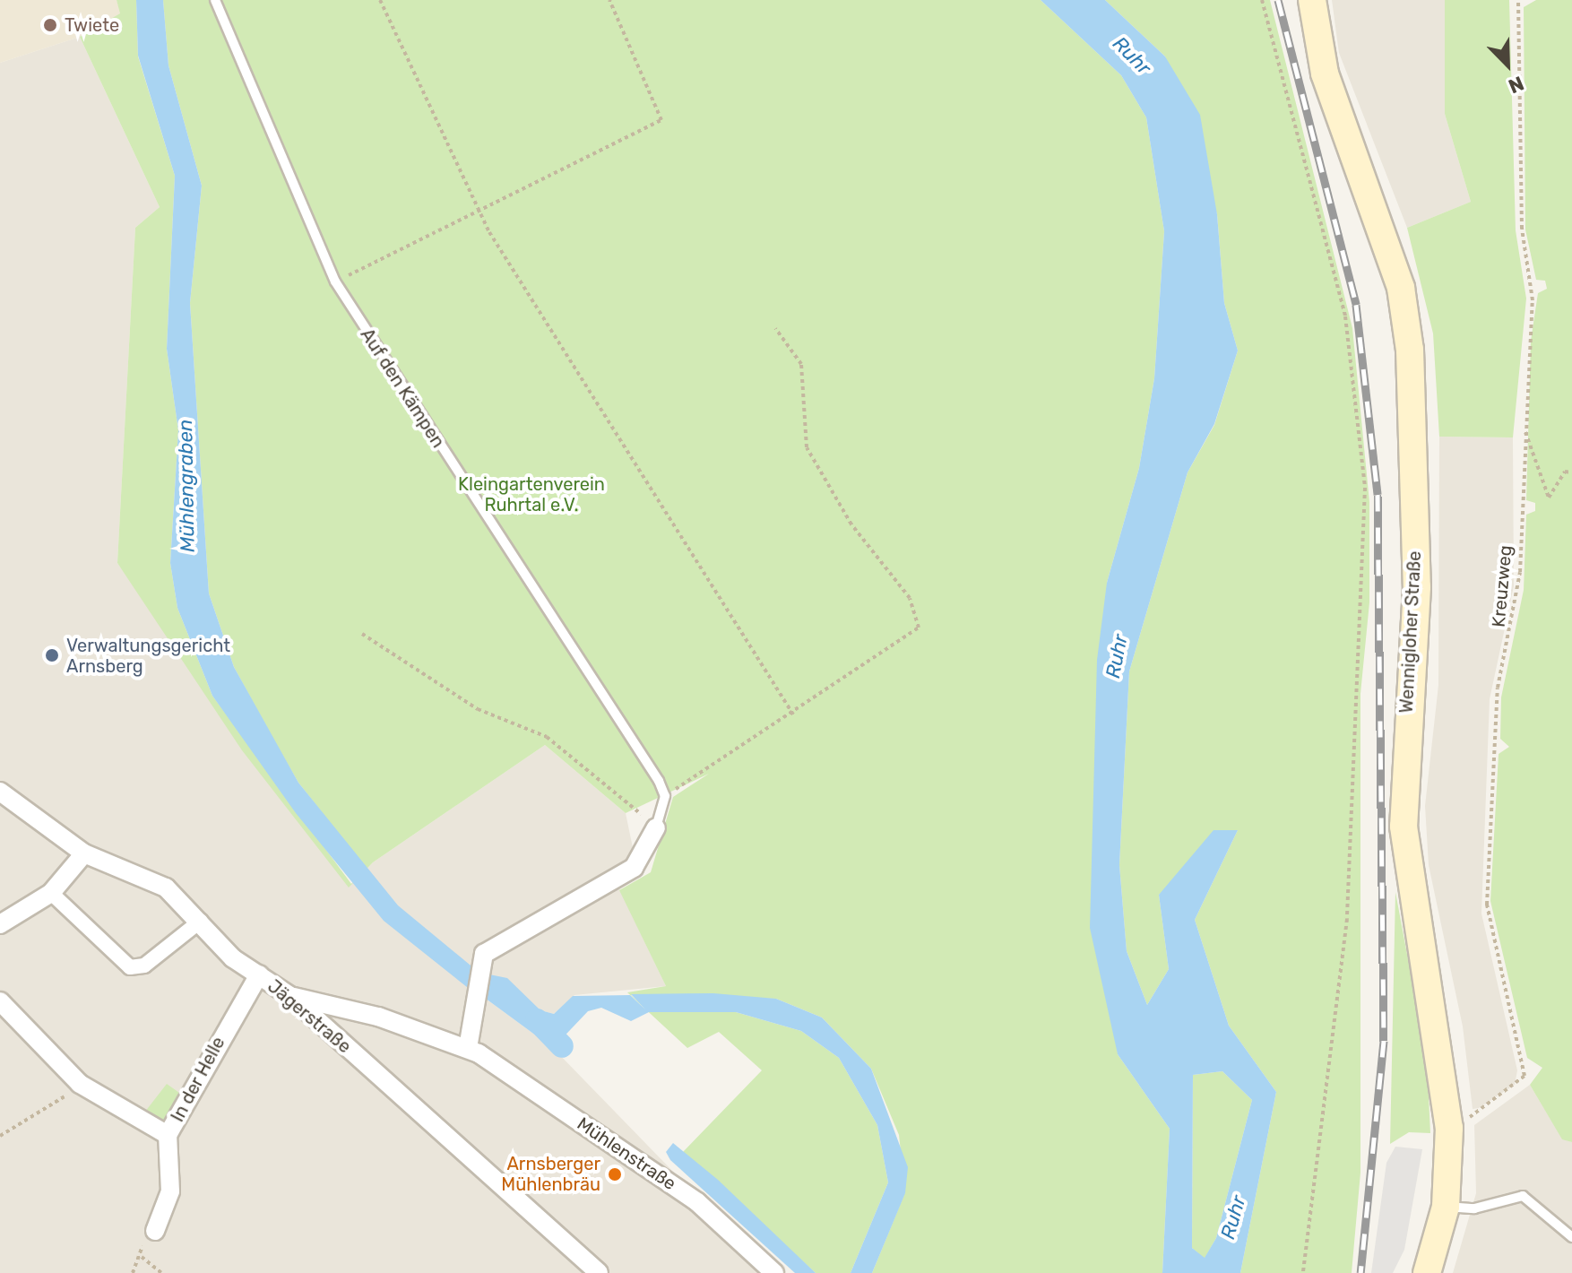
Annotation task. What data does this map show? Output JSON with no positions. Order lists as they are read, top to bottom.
{
  "streets": {
    "main road": ["Wennigloher Straße"],
    "street": ["Jägerstraße", "In der Helle", "Mühlenstraße"],
    "lane": ["Auf den Kämpen"],
    "path": ["Kreuzweg"]
  },
  "crossings": [
    ["Kreuzweg", "Wennigloher Straße"],
    ["Jägerstraße", "In der Helle"],
    ["Jägerstraße", "Mühlenstraße"]
  ],
  "water": ["Ruhr", "Mühlengraben"],
  "parks": ["Kleingartenverein Ruhrtal e.V."],
  "places": ["Twiete", "Verwaltungsgericht Arnsberg", "Arnsberger Mühlenbräu"],
  "north": "bottom right"
}
